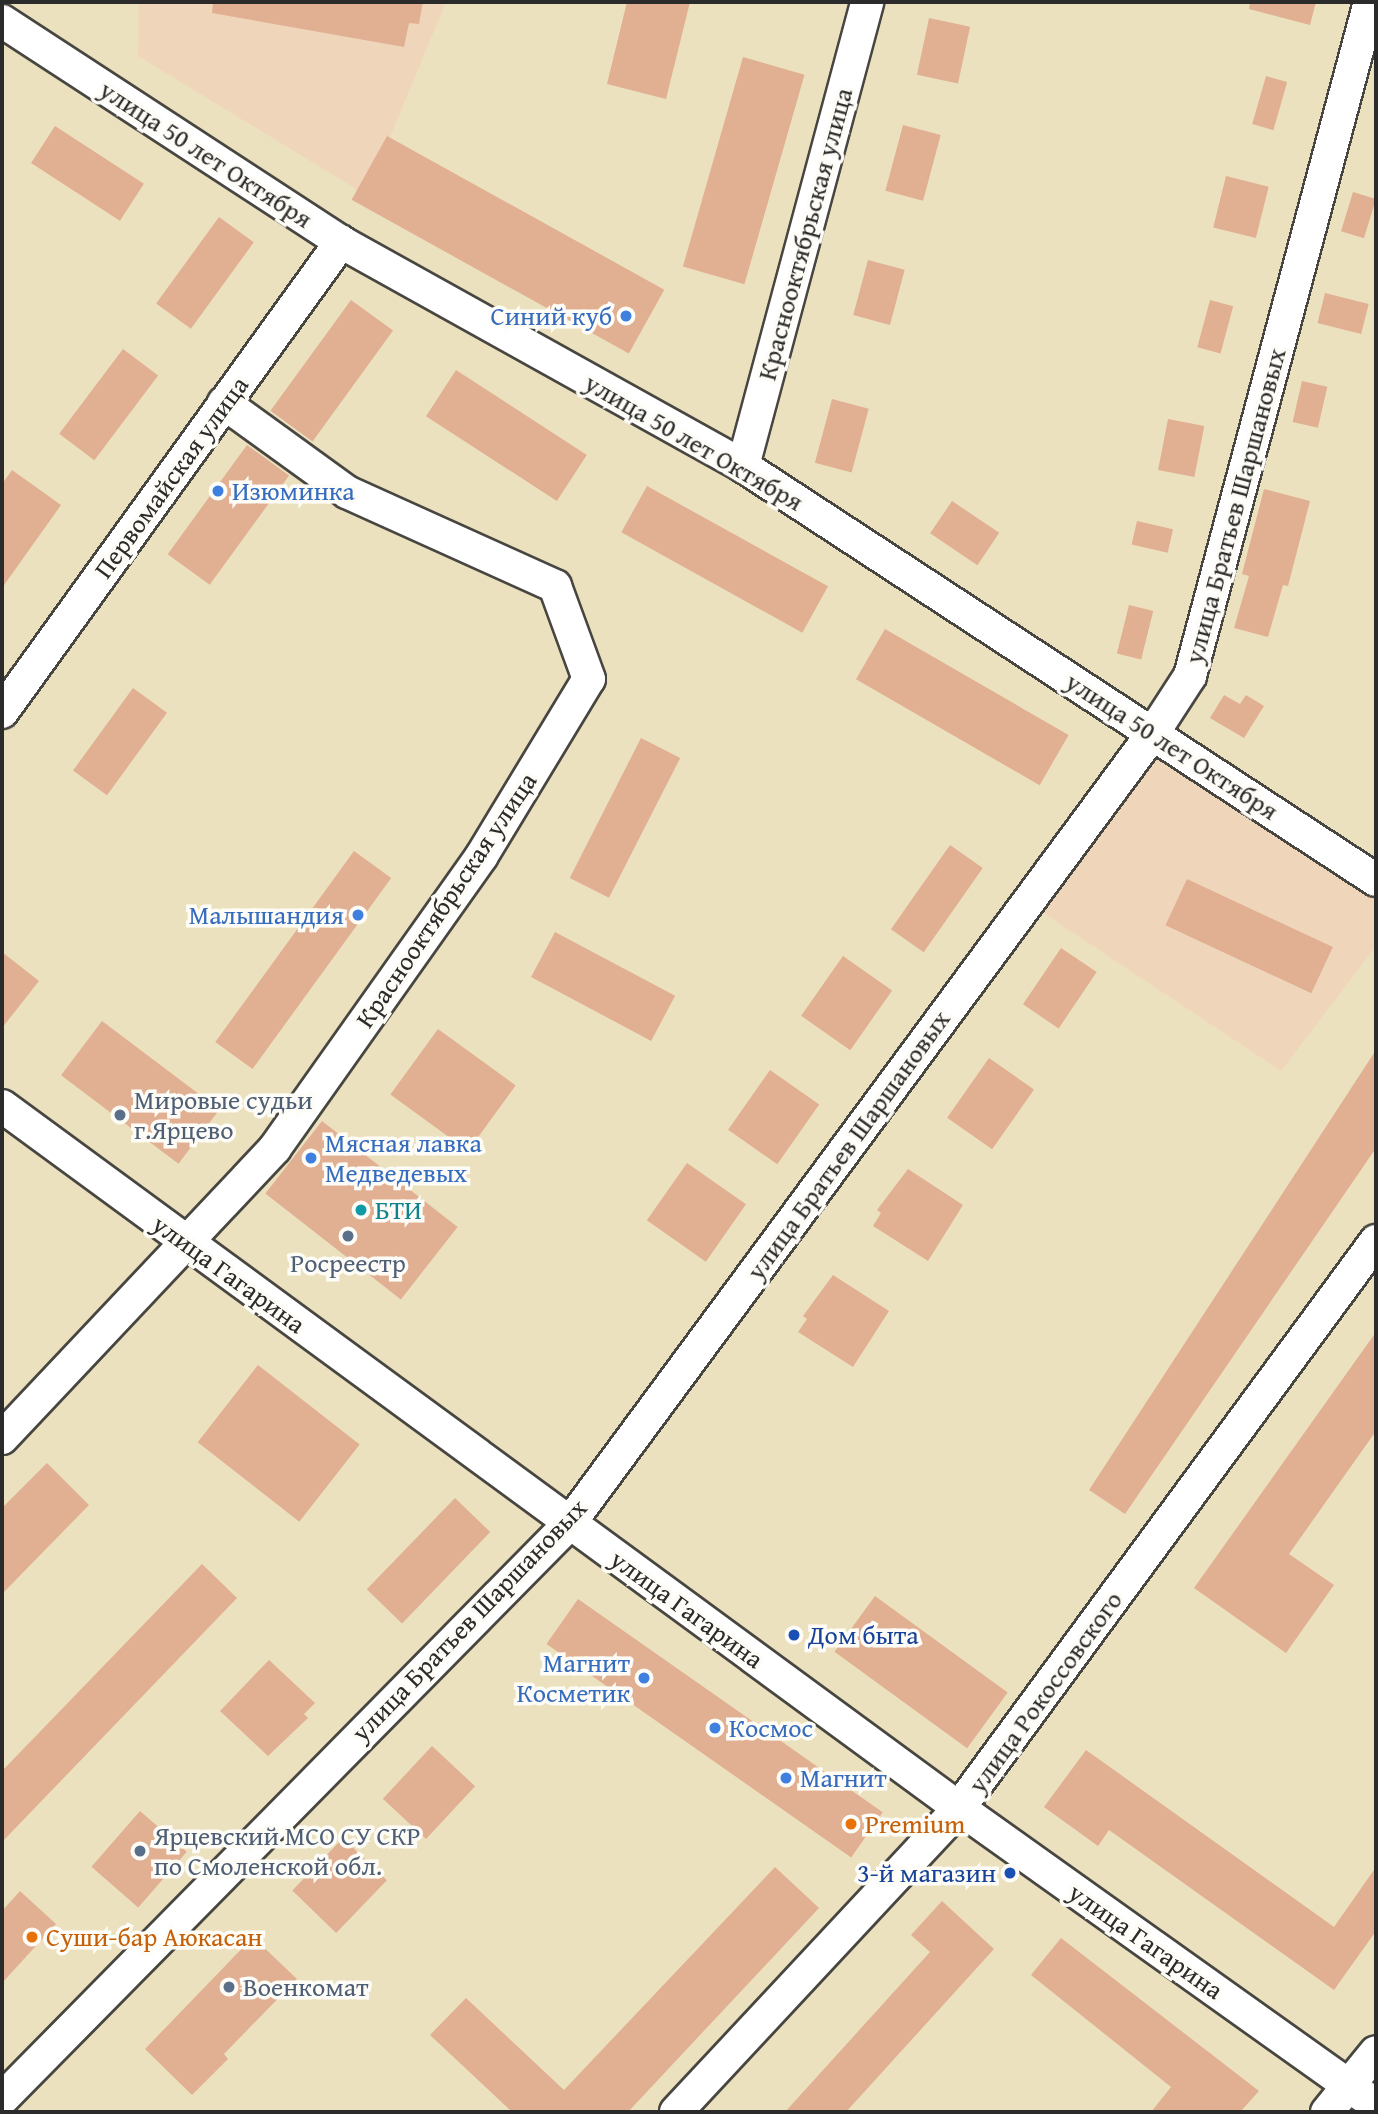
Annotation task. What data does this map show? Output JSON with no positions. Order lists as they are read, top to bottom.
{
  "streets": {
    "street": [
      "улица 50 лет Октября",
      "Краснооктябрьская улица",
      "Первомайская улица",
      "улица Братьев Шаршановых",
      "улица Гагарина",
      "улица Рокоссовского"
    ]
  },
  "crossings": [
    ["улица 50 лет Октября", "Краснооктябрьская улица"],
    ["улица 50 лет Октября", "Первомайская улица"],
    ["улица 50 лет Октября", "улица Братьев Шаршановых"],
    ["Краснооктябрьская улица", "Первомайская улица"],
    ["Краснооктябрьская улица", "улица Гагарина"],
    ["улица Братьев Шаршановых", "улица Гагарина"],
    ["улица Гагарина", "улица Рокоссовского"]
  ],
  "places": [
    "Синий куб",
    "Изюминка",
    "Малышандия",
    "Мировые судьи г.Ярцево",
    "Мясная лавка Медведевых",
    "БТИ",
    "Росреестр",
    "Дом быта",
    "Магнит Косметик",
    "Космос",
    "Магнит",
    "Premium",
    "Ярцевский МСО СУ СКР по Смоленской обл.",
    "3-й магазин",
    "Суши-бар Аюкасан",
    "Военкомат"
  ]
}
